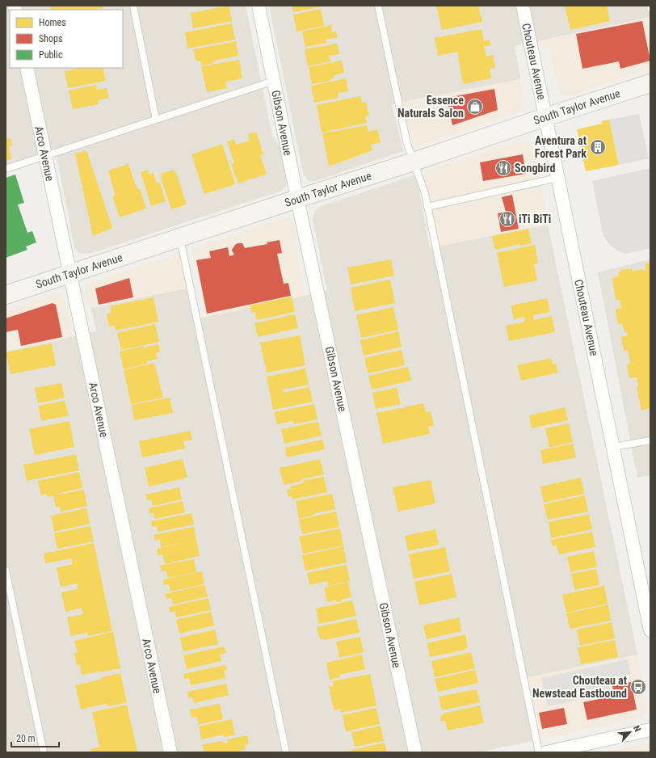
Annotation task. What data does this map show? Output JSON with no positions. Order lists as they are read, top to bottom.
{
  "streets": {
    "street": [
      "Chouteau Avenue",
      "South Taylor Avenue",
      "Gibson Avenue",
      "Arco Avenue"
    ]
  },
  "crossings": [
    ["Chouteau Avenue", "South Taylor Avenue"],
    ["South Taylor Avenue", "Gibson Avenue"],
    ["South Taylor Avenue", "Arco Avenue"]
  ],
  "places": {
    "shop": ["Essence Naturals Salon"],
    "building": ["Aventura at Forest Park"],
    "restaurant": ["Songbird", "iTi BiTi"],
    "bus stop": ["Chouteau at Newstead Eastbound"]
  },
  "legend": ["Homes", "Shops", "Public"],
  "scale_bar": "20 m",
  "north": "top right"
}
